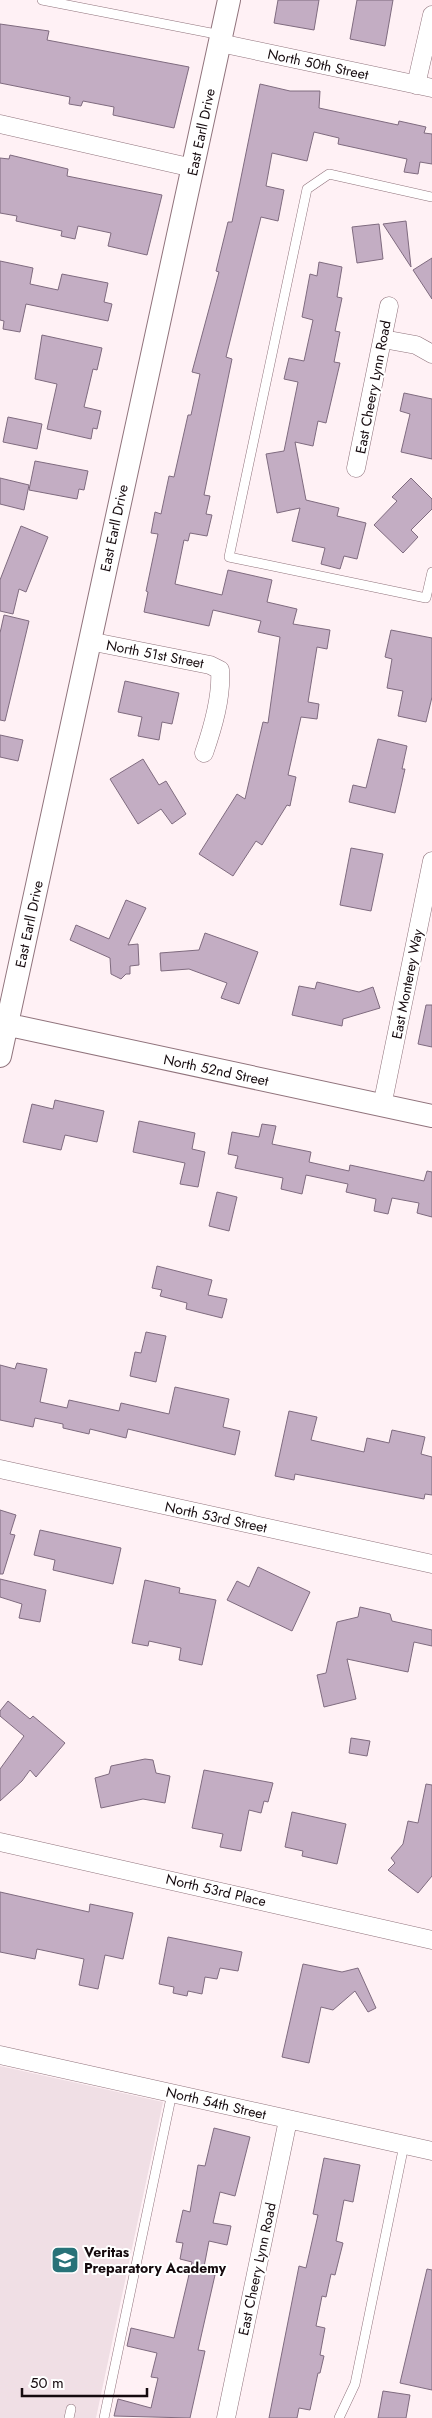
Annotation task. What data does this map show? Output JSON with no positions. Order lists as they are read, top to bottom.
{
  "streets": {
    "street": [
      "North 50th Street",
      "East Earll Drive",
      "East Cheery Lynn Road",
      "North 51st Street",
      "East Monterey Way",
      "North 52nd Street",
      "North 53rd Street",
      "North 53rd Place",
      "North 54th Street"
    ]
  },
  "crossings": [
    ["North 50th Street", "East Earll Drive"],
    ["East Earll Drive", "North 51st Street"],
    ["East Earll Drive", "North 52nd Street"],
    ["East Cheery Lynn Road", "North 54th Street"],
    ["East Monterey Way", "North 52nd Street"]
  ],
  "places": {
    "school or university": ["Veritas Preparatory Academy"]
  },
  "scale_bar": "50 m"
}
